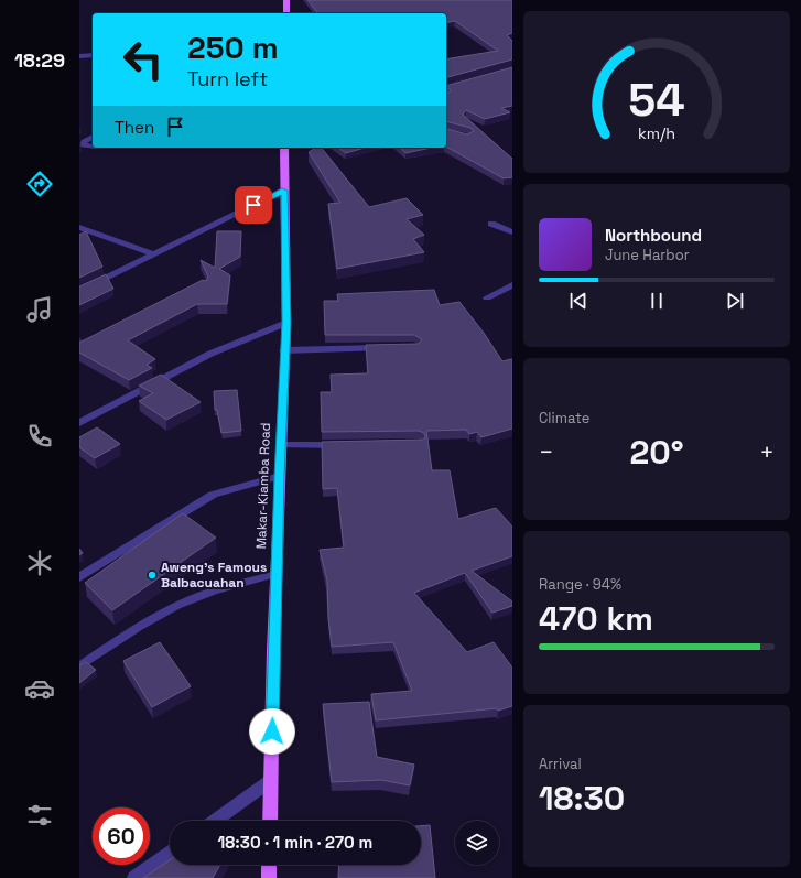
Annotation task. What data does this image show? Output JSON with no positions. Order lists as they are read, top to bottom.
{
  "streets": {
    "main road": ["Makar-Kiamba Road"]
  },
  "places": ["Aweng's Famous Balbacuahan"],
  "page": {
    "tabs": "18:29",
    "turn": ["250 m", "Turn left"],
    "then": "Then",
    "song": ["Northbound", "June Harbor"],
    "tile": [
      "Climate",
      ["Range · 94%", "470 km"],
      ["Arrival", "18:30"]
    ],
    "heat": ["−", "20°", "+"],
    "limit": "60",
    "trip": "18:30 · 1 min · 270 m",
    "gauge": ["54", "km/h"]
  }
}
